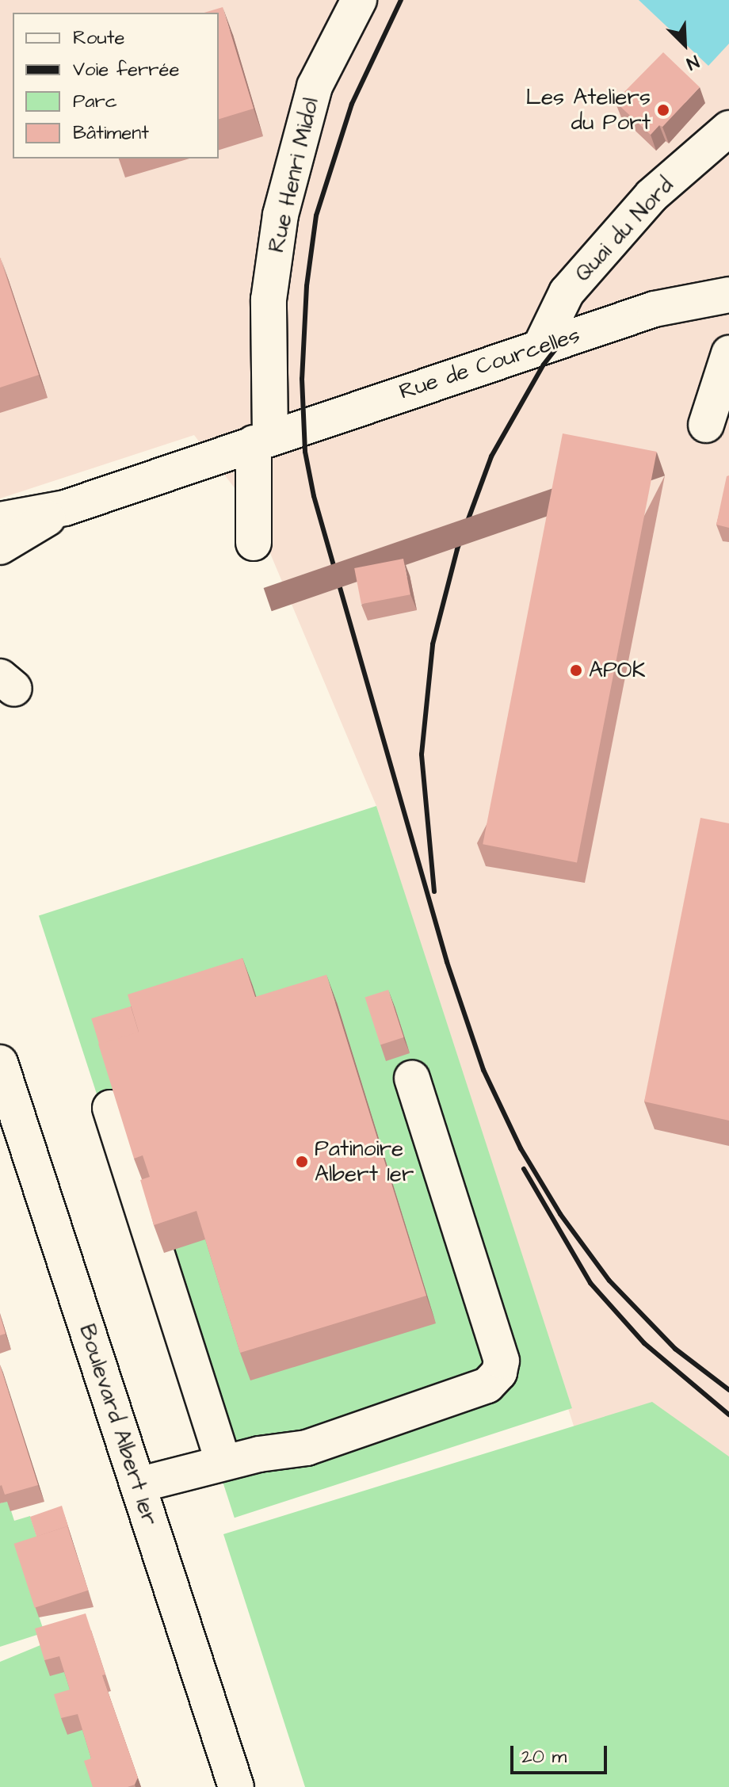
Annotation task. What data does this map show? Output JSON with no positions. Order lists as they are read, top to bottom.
{
  "streets": {
    "street": [
      "Rue Henri Midol",
      "Quai du Nord",
      "Rue de Courcelles",
      "Boulevard Albert 1er"
    ]
  },
  "crossings": [
    ["Rue Henri Midol", "Rue de Courcelles"],
    ["Quai du Nord", "Rue de Courcelles"]
  ],
  "places": ["Les Ateliers du Port", "APOK", "Patinoire Albert 1er"],
  "legend": [
    "Route",
    "Voie ferrée",
    "Parc",
    "Bâtiment"
  ],
  "scale_bar": "20 m",
  "north": "bottom right"
}
